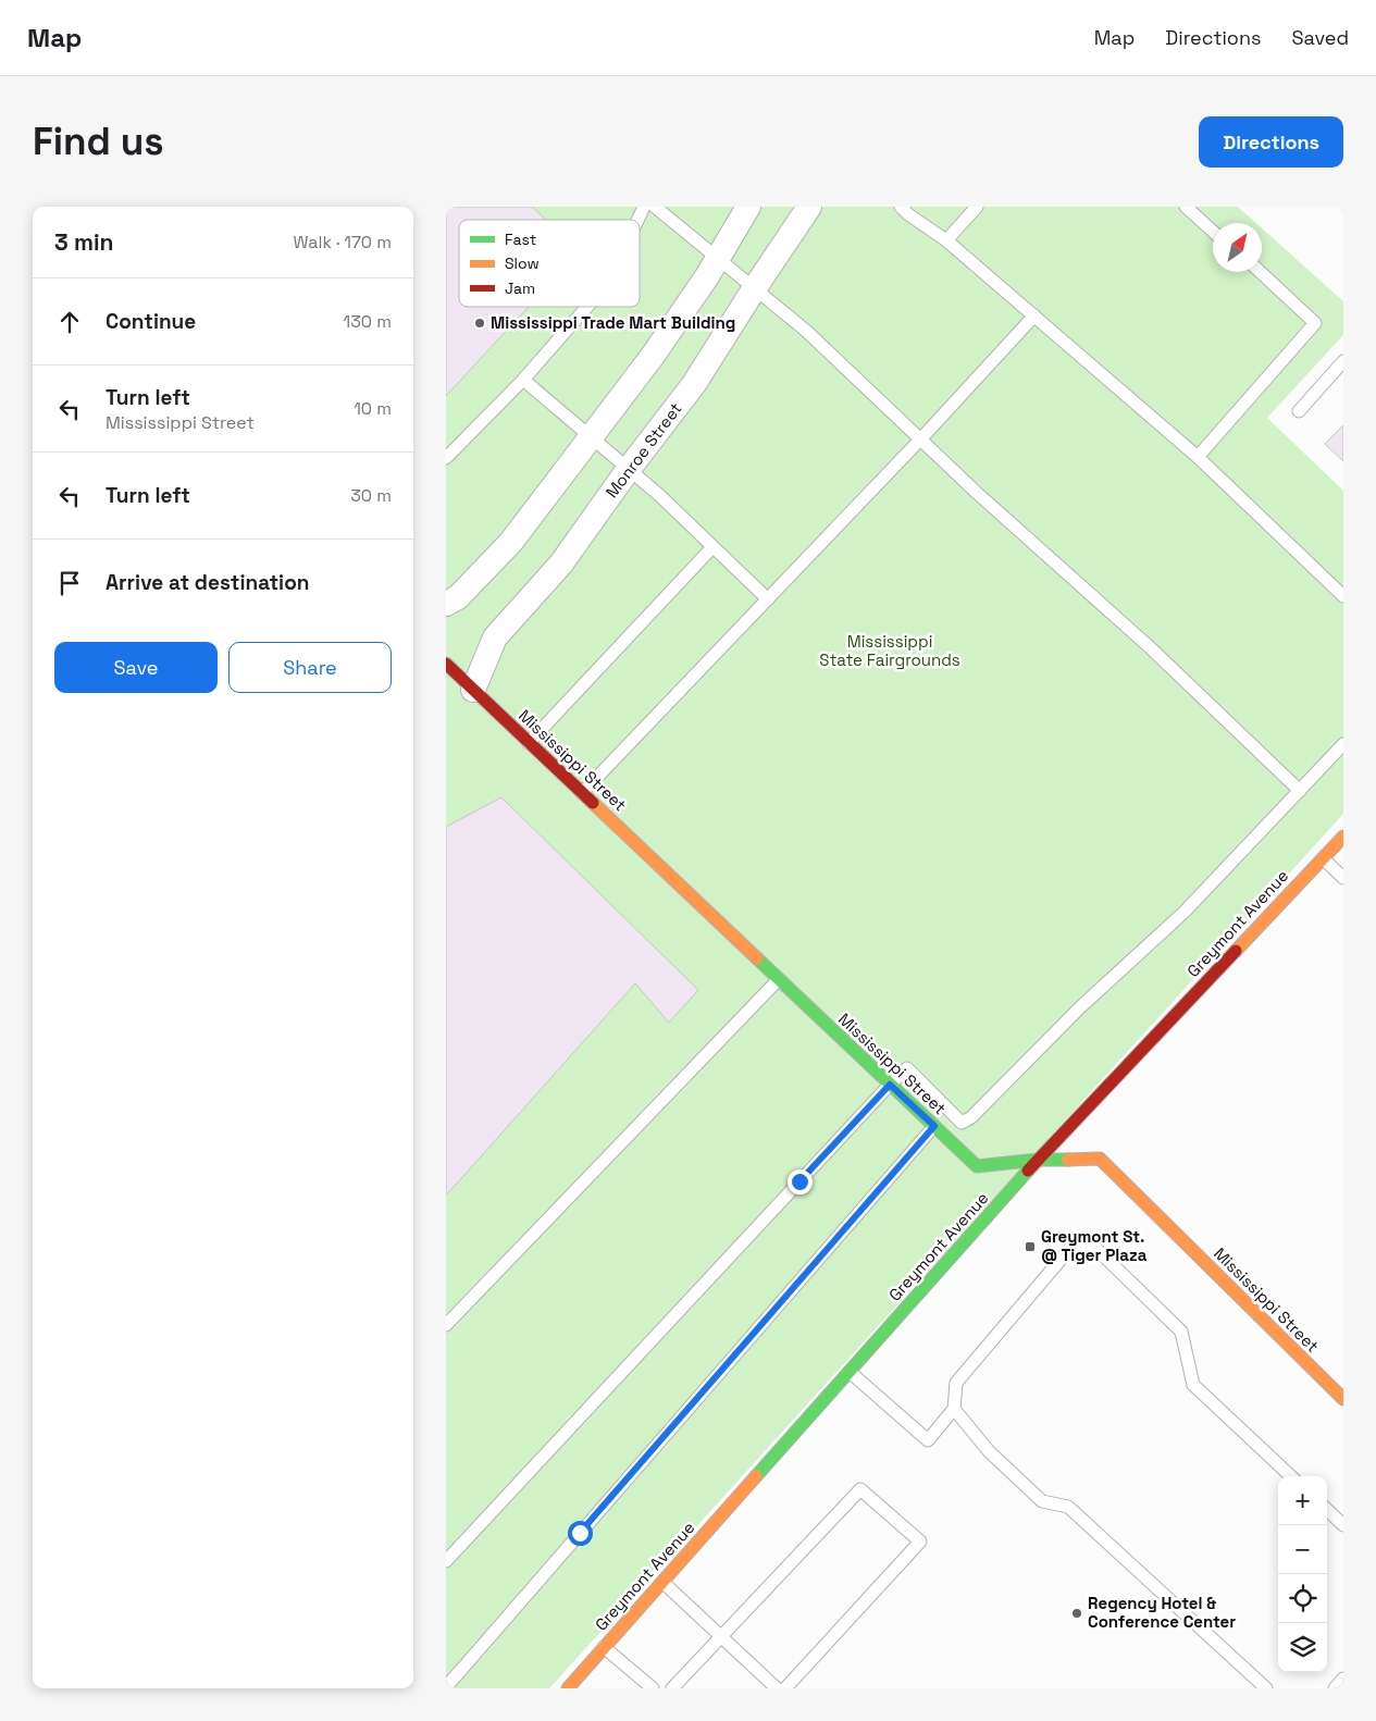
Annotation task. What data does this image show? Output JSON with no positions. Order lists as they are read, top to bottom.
{
  "streets": {
    "street": ["Monroe Street", "Mississippi Street", "Greymont Avenue"]
  },
  "crossings": [
    ["Monroe Street", "Mississippi Street"],
    ["Mississippi Street", "Greymont Avenue"]
  ],
  "parks": ["Mississippi State Fairgrounds"],
  "places": {
    "other": ["Mississippi Trade Mart Building", "Regency Hotel & Conference Center"],
    "transit": ["Greymont St. @ Tiger Plaza"]
  },
  "legend": ["Fast", "Slow", "Jam"],
  "north": "top right",
  "page": {
    "header": "Map",
    "nav": ["Map", "Directions", "Saved"],
    "buttons": [
      "Directions",
      ["Save", "Share"]
    ],
    "title": "Find us",
    "heading": ["3 min", "Walk · 170 m"],
    "list": [
      ["Continue", "130 m"],
      ["Turn left", "Mississippi Street", "10 m"],
      ["Turn left", "30 m"],
      "Arrive at destination"
    ],
    "map_buttons": ["+", "−"]
  }
}
